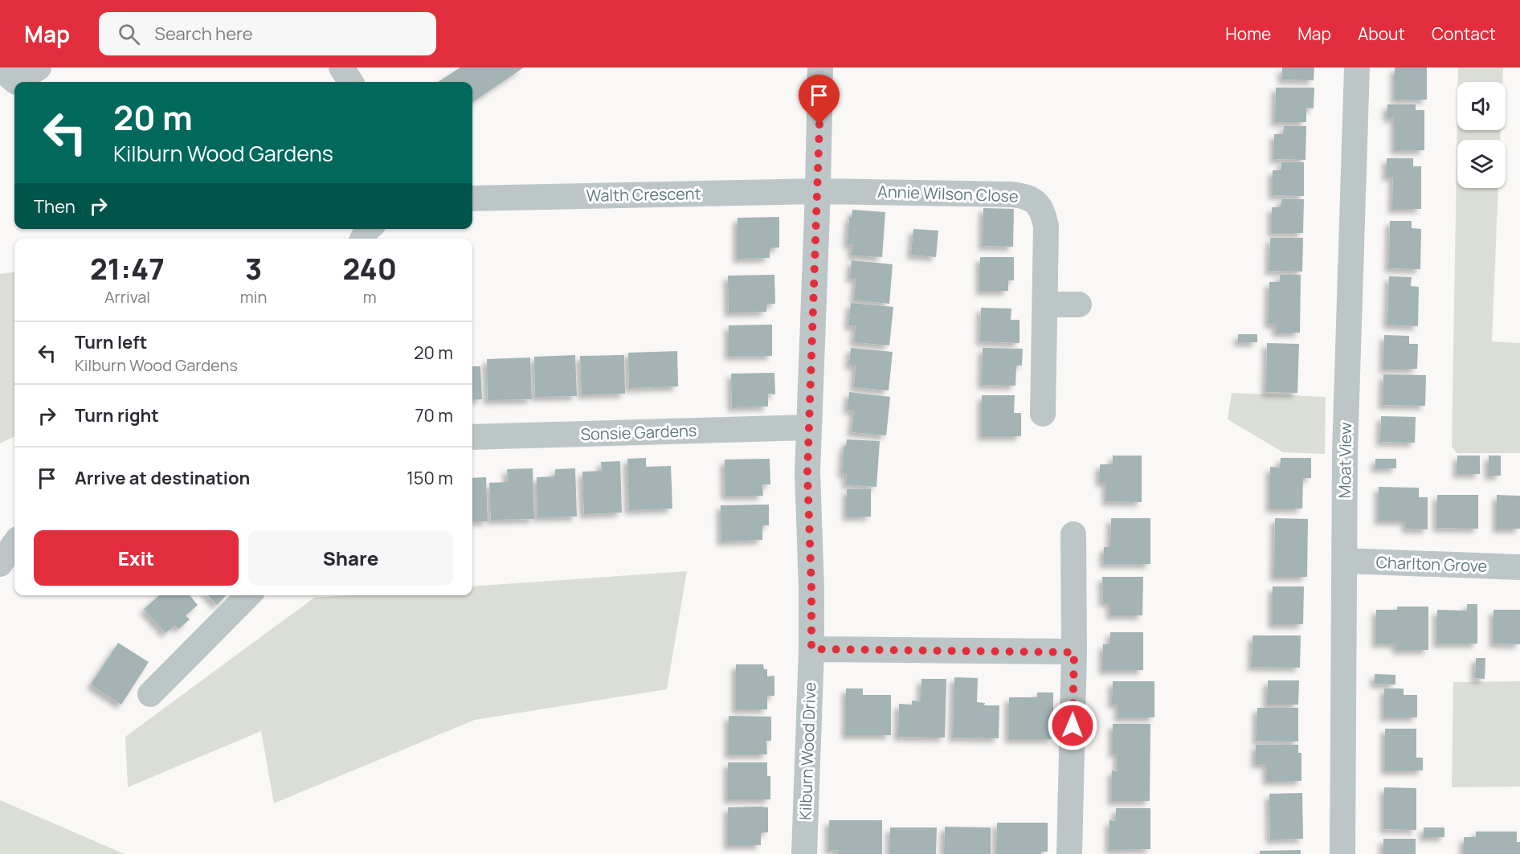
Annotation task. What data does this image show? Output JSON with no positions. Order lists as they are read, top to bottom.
{
  "streets": {
    "street": [
      "Annie Wilson Close",
      "Walth Crescent",
      "Sonsie Gardens",
      "Moat View",
      "Charlton Grove",
      "Kilburn Wood Drive"
    ]
  },
  "crossings": [
    ["Annie Wilson Close", "Walth Crescent"],
    ["Annie Wilson Close", "Kilburn Wood Drive"],
    ["Walth Crescent", "Kilburn Wood Drive"],
    ["Sonsie Gardens", "Kilburn Wood Drive"],
    ["Moat View", "Charlton Grove"]
  ],
  "page": {
    "header": "Map",
    "search": "Search here",
    "nav": [
      "Home",
      "Map",
      "About",
      "Contact"
    ],
    "turn": ["20 m", "Kilburn Wood Gardens"],
    "then": "Then",
    "eta": [
      "21:47",
      "Arrival",
      "3",
      "min",
      "240",
      "m"
    ],
    "list": [
      {
        "name": "Turn left",
        "note": "Kilburn Wood Gardens",
        "value": "20 m"
      },
      {
        "name": "Turn right",
        "value": "70 m"
      },
      {
        "name": "Arrive at destination",
        "value": "150 m"
      }
    ],
    "buttons": ["Exit", "Share"]
  }
}
